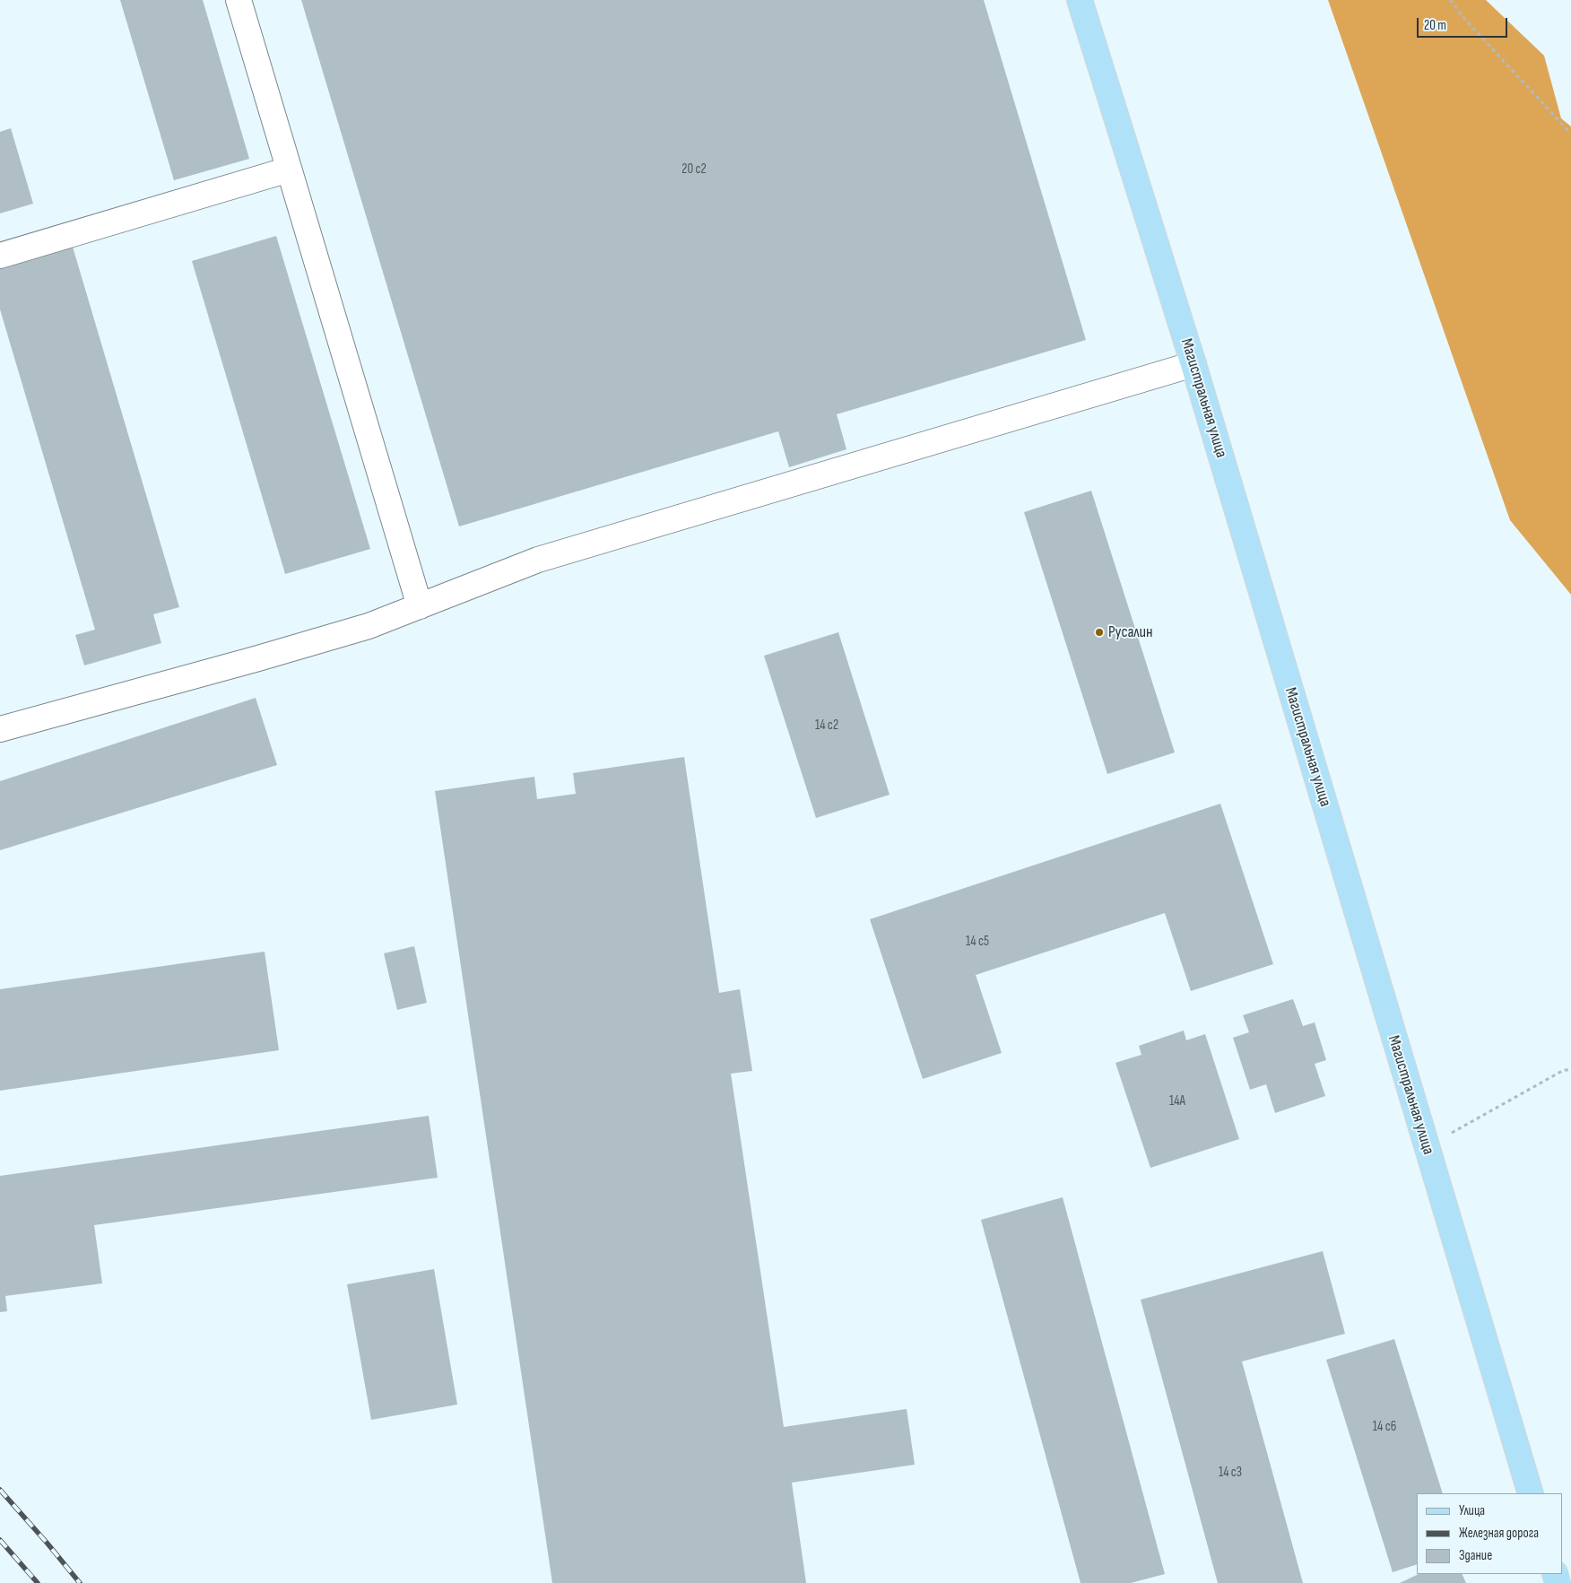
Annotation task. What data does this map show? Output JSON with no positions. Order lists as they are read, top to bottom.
{
  "streets": {
    "main road": ["Магистральная улица"]
  },
  "places": ["Русалин"],
  "house_numbers": [
    "20 с2",
    "14 с2",
    "14 с5",
    "14А",
    "14 с6",
    "14 с3"
  ],
  "legend": ["Улица", "Железная дорога", "Здание"],
  "scale_bar": "20 m"
}
